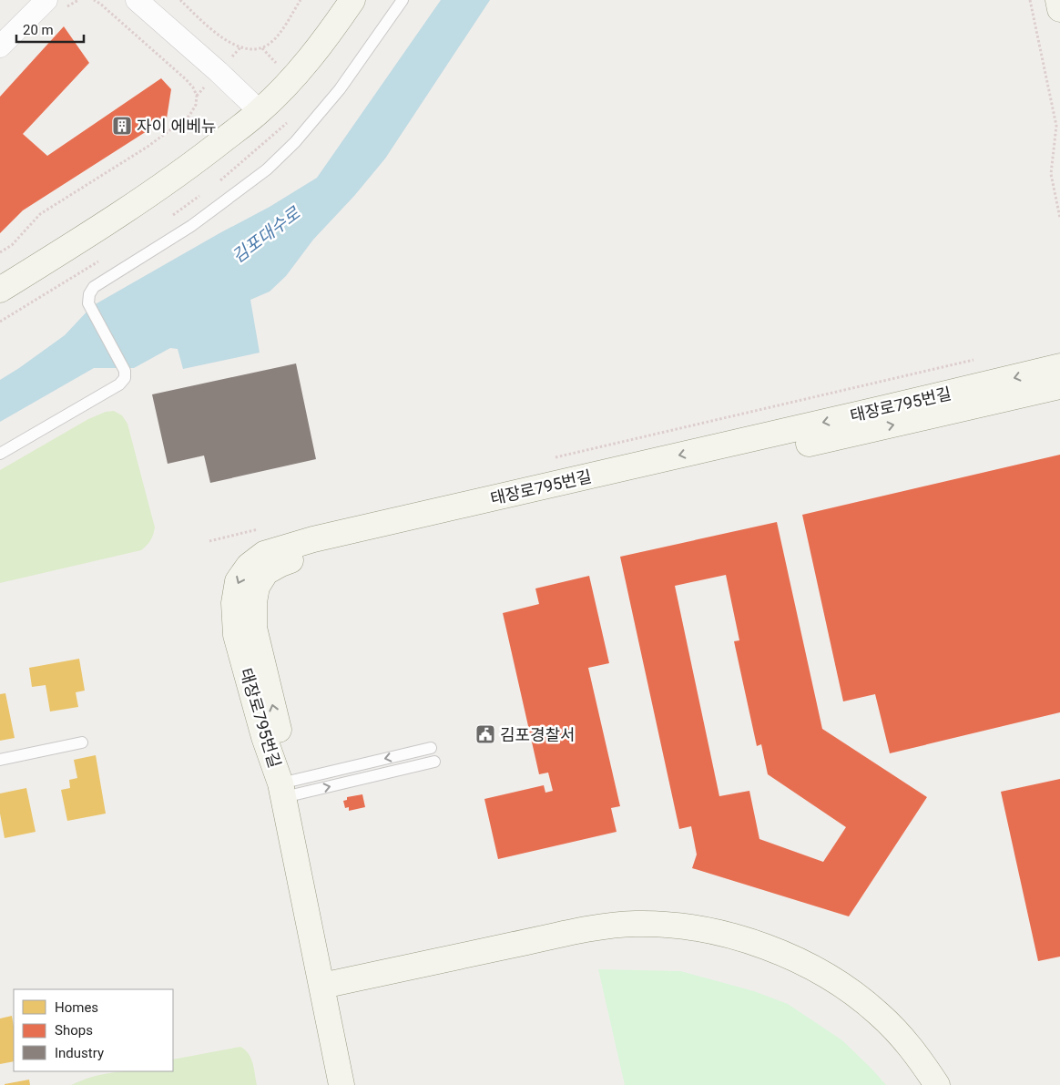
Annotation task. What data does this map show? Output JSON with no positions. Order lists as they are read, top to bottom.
{
  "streets": {
    "street": ["태장로795번길"]
  },
  "water": ["김포대수로"],
  "places": {
    "building": ["자이 에베뉴"],
    "public building": ["김포경찰서"]
  },
  "legend": ["Homes", "Shops", "Industry"],
  "scale_bar": "20 m"
}
